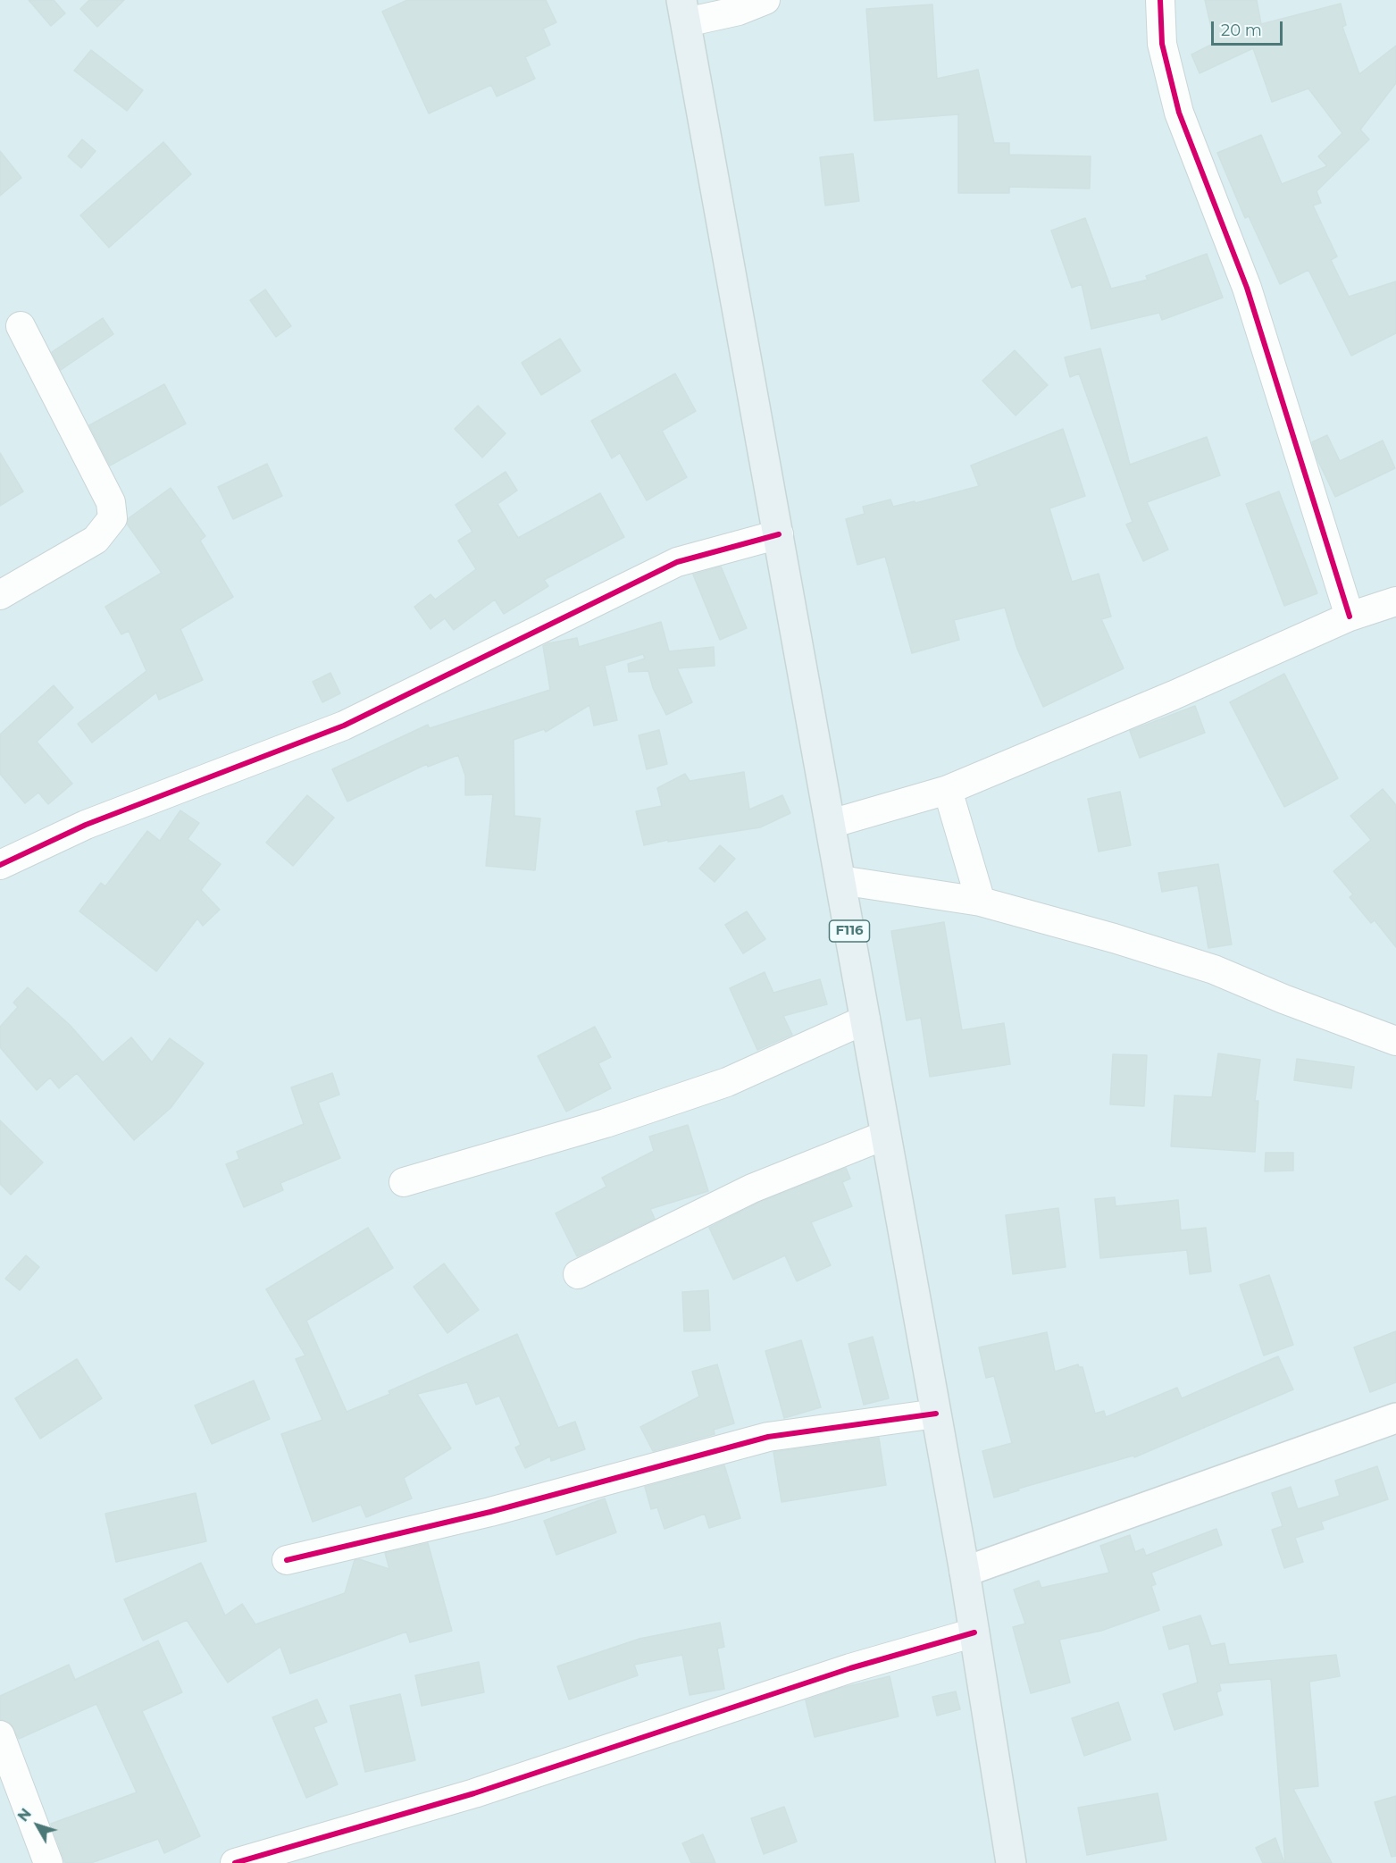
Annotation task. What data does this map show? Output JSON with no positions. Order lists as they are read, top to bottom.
{
  "streets": {
    "main road": ["F116"]
  },
  "scale_bar": "20 m",
  "north": "top left"
}
